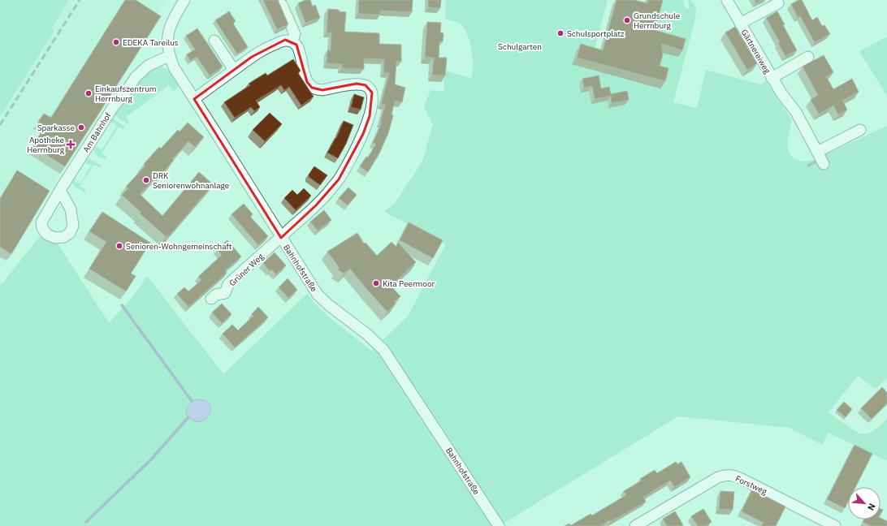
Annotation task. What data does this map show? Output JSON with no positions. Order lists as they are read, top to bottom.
{
  "streets": {
    "street": [
      "Gärtnereiweg",
      "Am Bahnhof",
      "Bahnhofstraße",
      "Grüner Weg",
      "Forstweg"
    ]
  },
  "crossings": [
    ["Am Bahnhof", "Bahnhofstraße"],
    ["Bahnhofstraße", "Grüner Weg"]
  ],
  "parks": ["Schulgarten"],
  "places": {
    "other": [
      "Grundschule Herrnburg",
      "Schulsportplatz",
      "EDEKA Tareilus",
      "Einkaufszentrum Herrnburg",
      "Sparkasse",
      "DRK Seniorenwohnanlage",
      "Senioren-Wohngemeinschaft",
      "Kita Peermoor"
    ],
    "health": ["Apotheke Herrnburg"]
  },
  "north": "bottom right"
}
